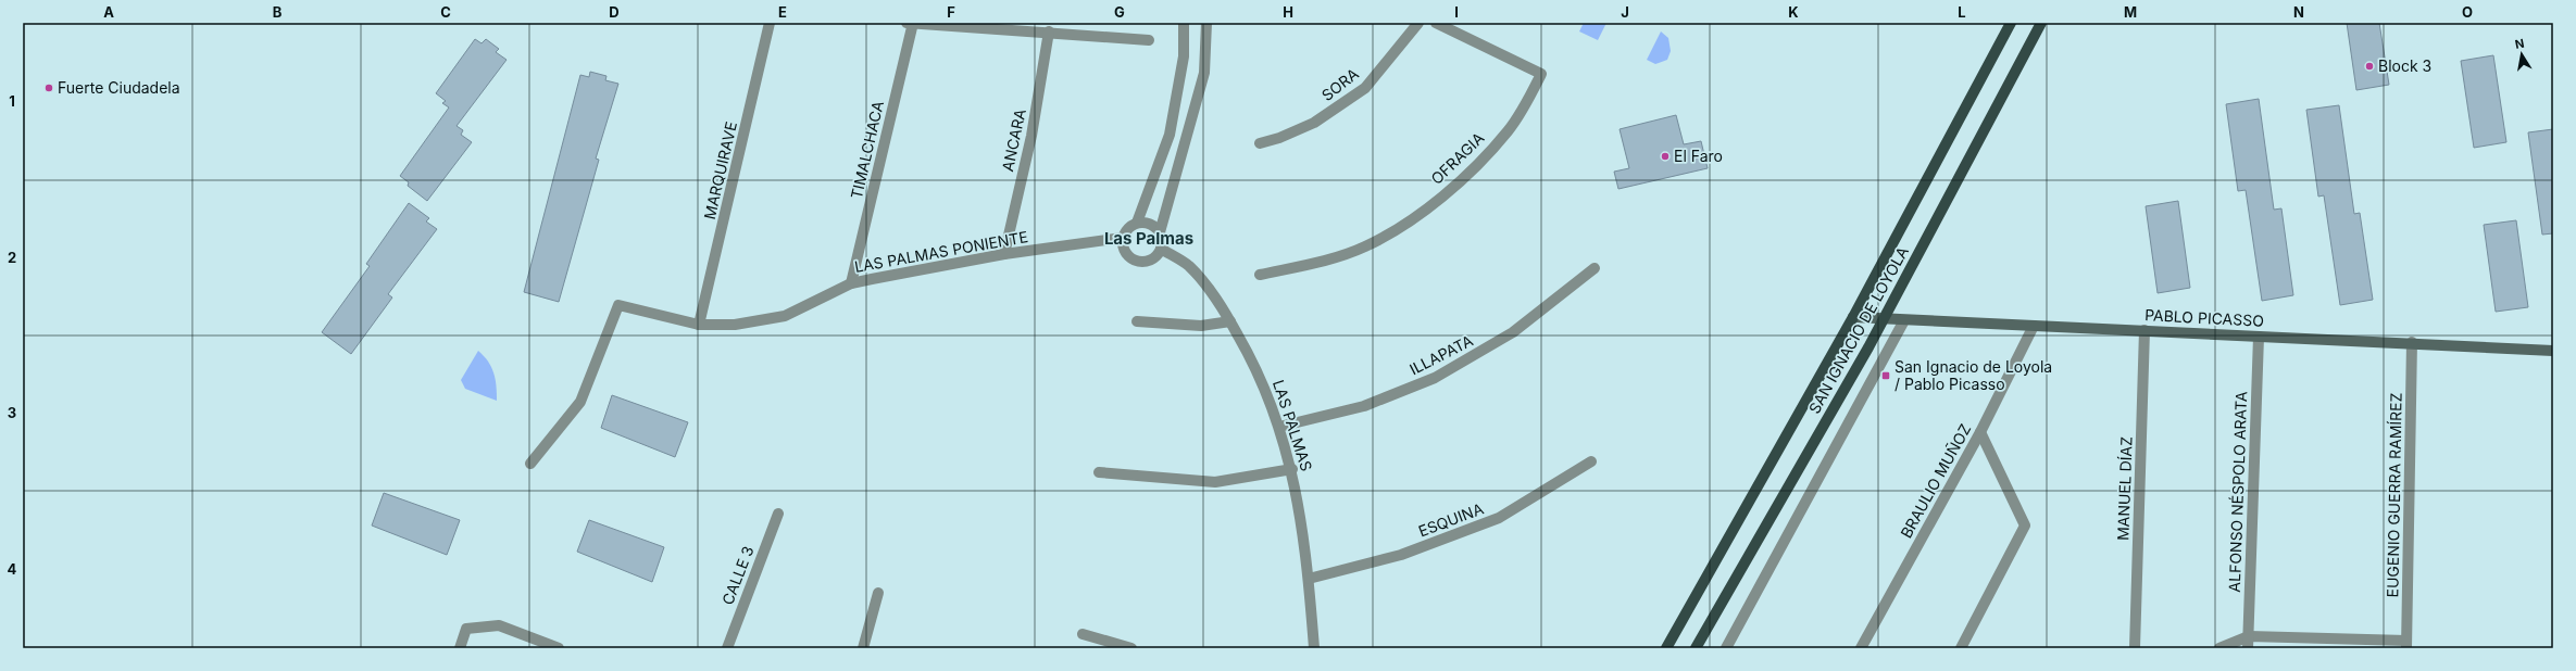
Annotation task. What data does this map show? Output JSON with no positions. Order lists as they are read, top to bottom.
{
  "streets": {
    "main road": ["SAN IGNACIO DE LOYOLA"],
    "street": [
      "SORA",
      "ANCARA",
      "TIMALCHACA",
      "OFRAGIA",
      "MARQUIRAVE",
      "LAS PALMAS PONIENTE",
      "PABLO PICASSO",
      "ILLAPATA",
      "LAS PALMAS",
      "BRAULIO MUÑOZ",
      "MANUEL DÍAZ",
      "ALFONSO NÉSPOLO ARATA",
      "EUGENIO GUERRA RAMÍREZ",
      "ESQUINA",
      "CALLE 3"
    ]
  },
  "crossings": [
    ["ANCARA", "LAS PALMAS PONIENTE"],
    ["TIMALCHACA", "LAS PALMAS PONIENTE"],
    ["MARQUIRAVE", "LAS PALMAS PONIENTE"],
    ["LAS PALMAS PONIENTE", "LAS PALMAS"],
    ["PABLO PICASSO", "SAN IGNACIO DE LOYOLA"],
    ["PABLO PICASSO", "BRAULIO MUÑOZ"],
    ["PABLO PICASSO", "MANUEL DÍAZ"],
    ["PABLO PICASSO", "ALFONSO NÉSPOLO ARATA"],
    ["PABLO PICASSO", "EUGENIO GUERRA RAMÍREZ"],
    ["ILLAPATA", "LAS PALMAS"],
    ["LAS PALMAS", "ESQUINA"]
  ],
  "districts": ["Las Palmas"],
  "places": {
    "other": ["Block 3", "Fuerte Ciudadela", "El Faro"],
    "transit": ["San Ignacio de Loyola / Pablo Picasso"]
  },
  "north": "top",
  "grid": {
    "columns": [
      "A",
      "B",
      "C",
      "D",
      "E",
      "F",
      "G",
      "H",
      "I",
      "J",
      "K",
      "L",
      "M",
      "N",
      "O"
    ],
    "rows": [
      "1",
      "2",
      "3",
      "4"
    ]
  }
}
